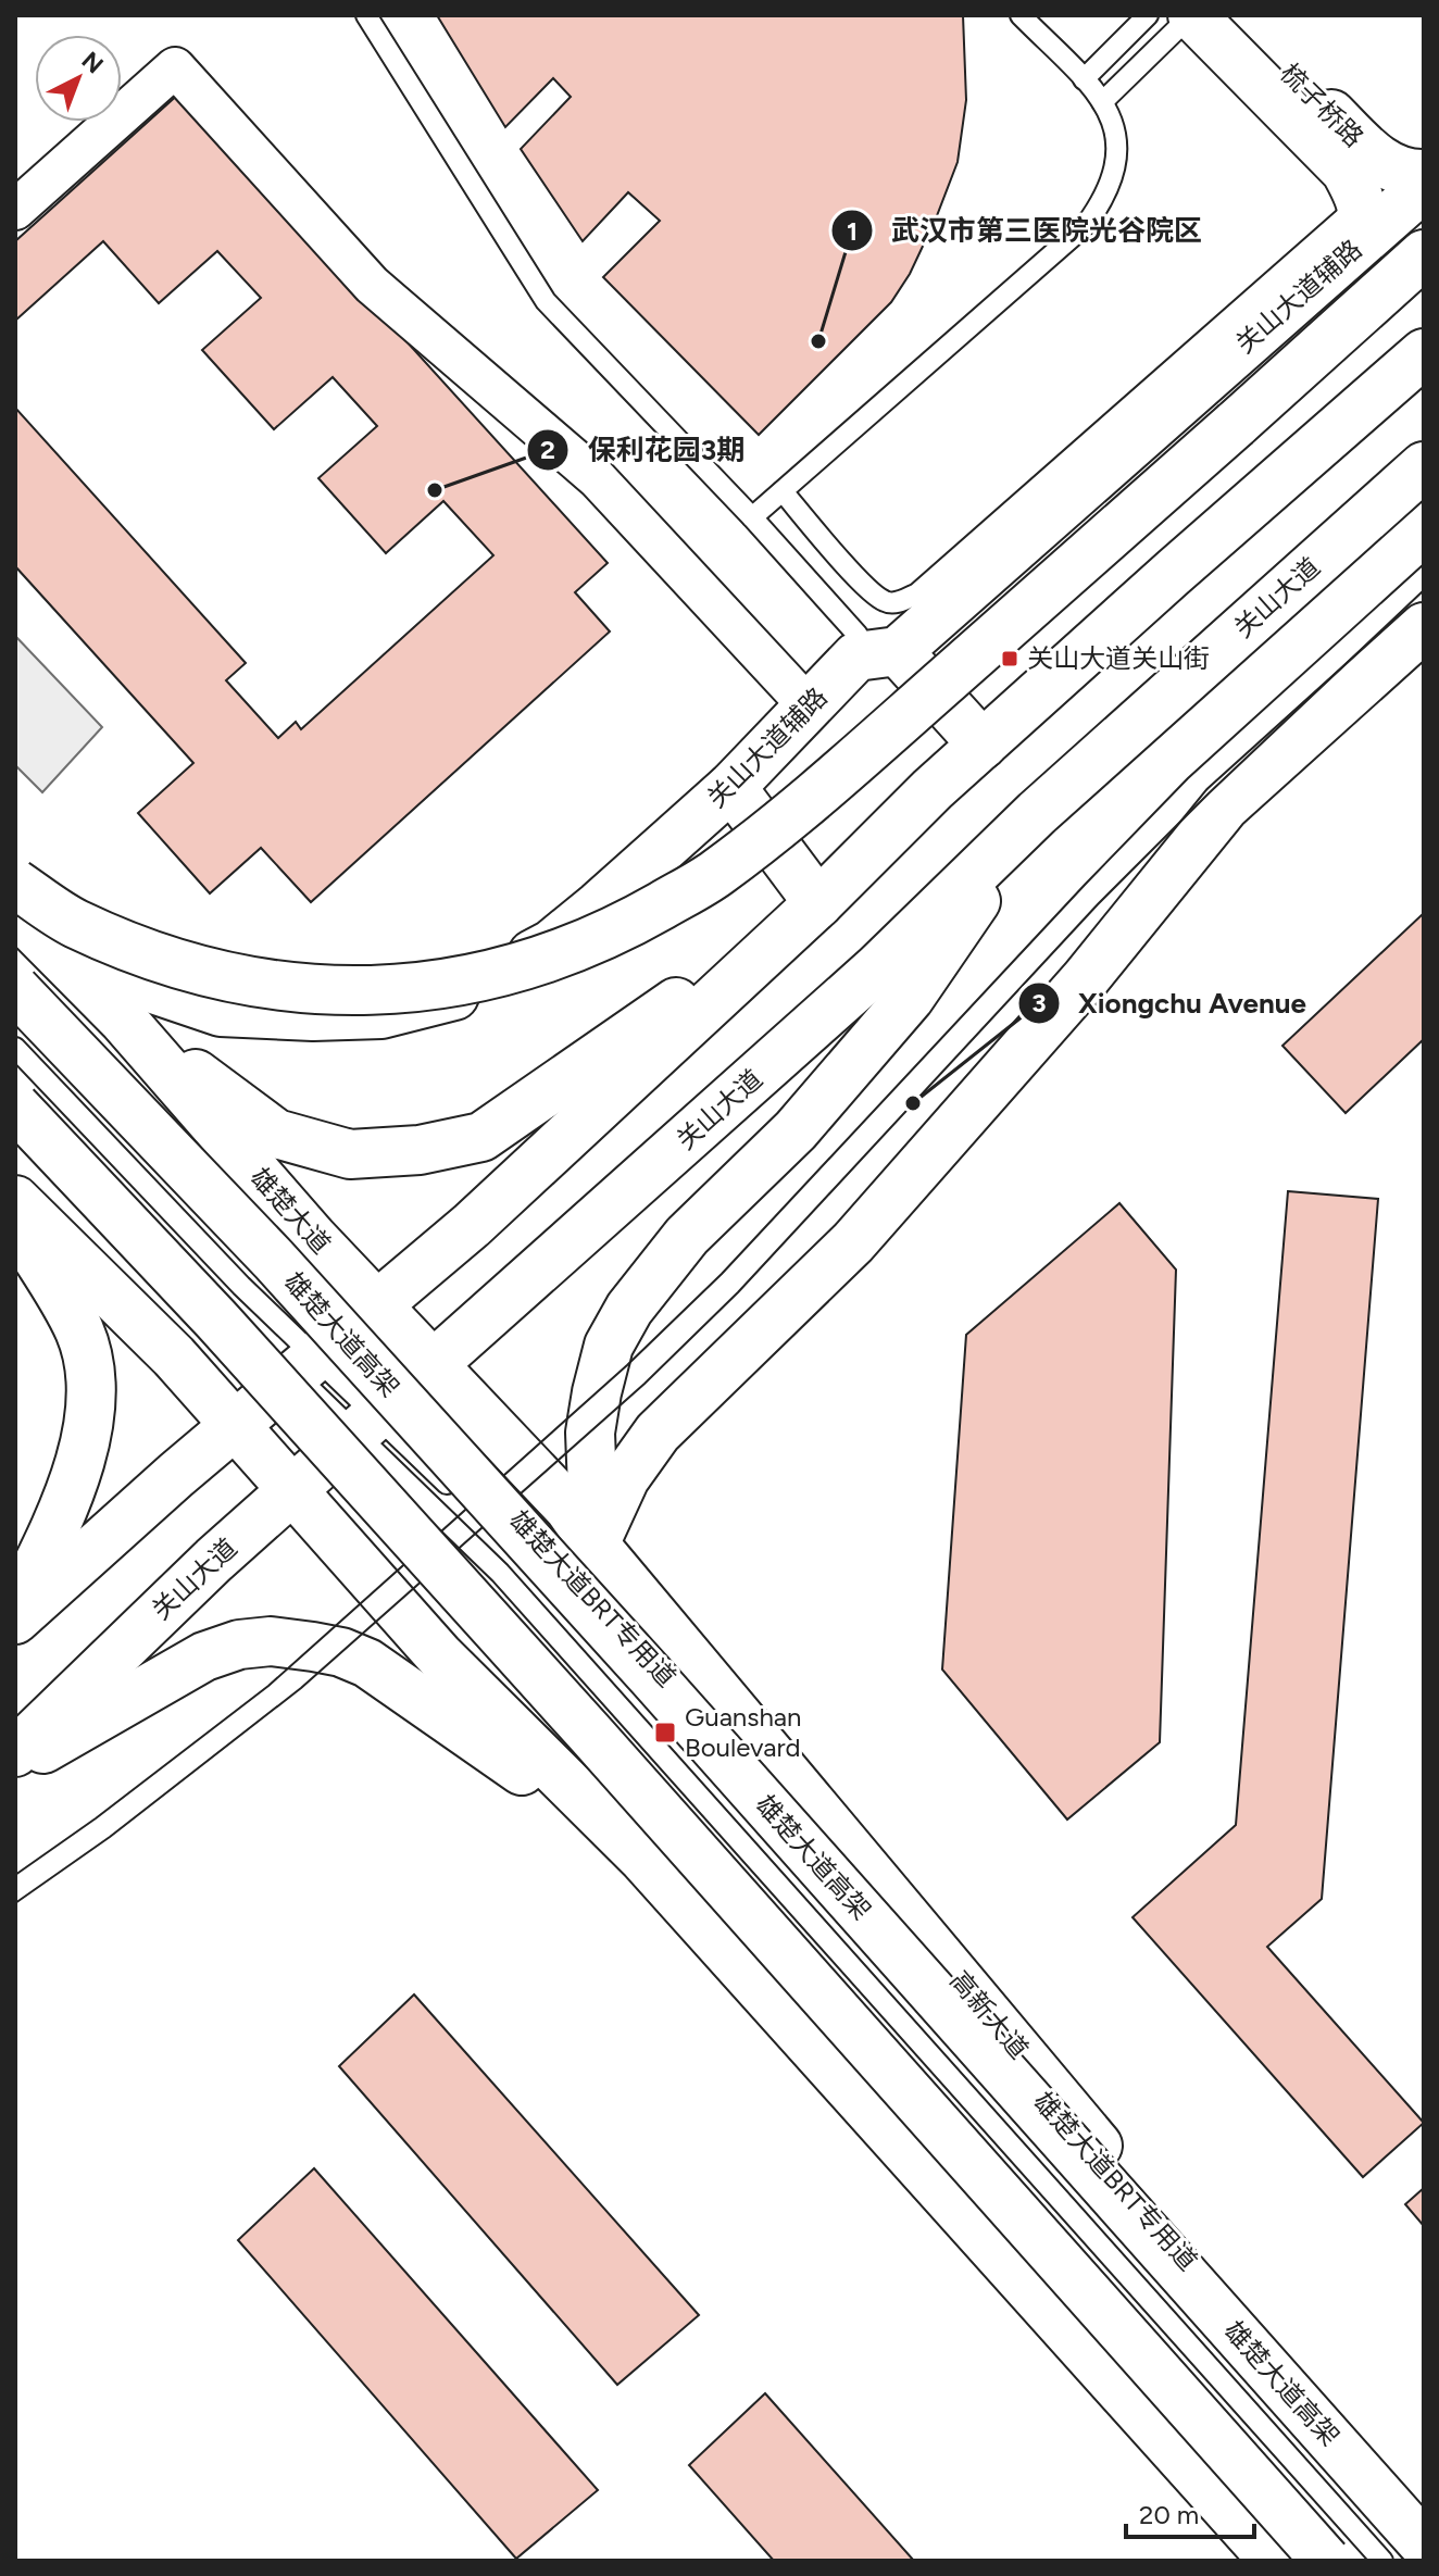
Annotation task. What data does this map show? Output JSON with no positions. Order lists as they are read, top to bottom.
{
  "streets": {
    "main road": [
      "梳子桥路",
      "关山大道辅路",
      "关山大道",
      "雄楚大道",
      "雄楚大道高架",
      "高新大道"
    ],
    "lane": ["雄楚大道BRT专用道"]
  },
  "crossings": [
    ["梳子桥路", "关山大道辅路"],
    ["关山大道辅路", "雄楚大道"],
    ["关山大道", "雄楚大道"],
    ["关山大道", "雄楚大道BRT专用道"],
    ["雄楚大道", "高新大道"]
  ],
  "places": {
    "other": ["武汉市第三医院光谷院区", "保利花园3期", "Xiongchu Avenue"],
    "transit": ["关山大道关山街", "Guanshan Boulevard"]
  },
  "scale_bar": "20 m",
  "north": "top right"
}
